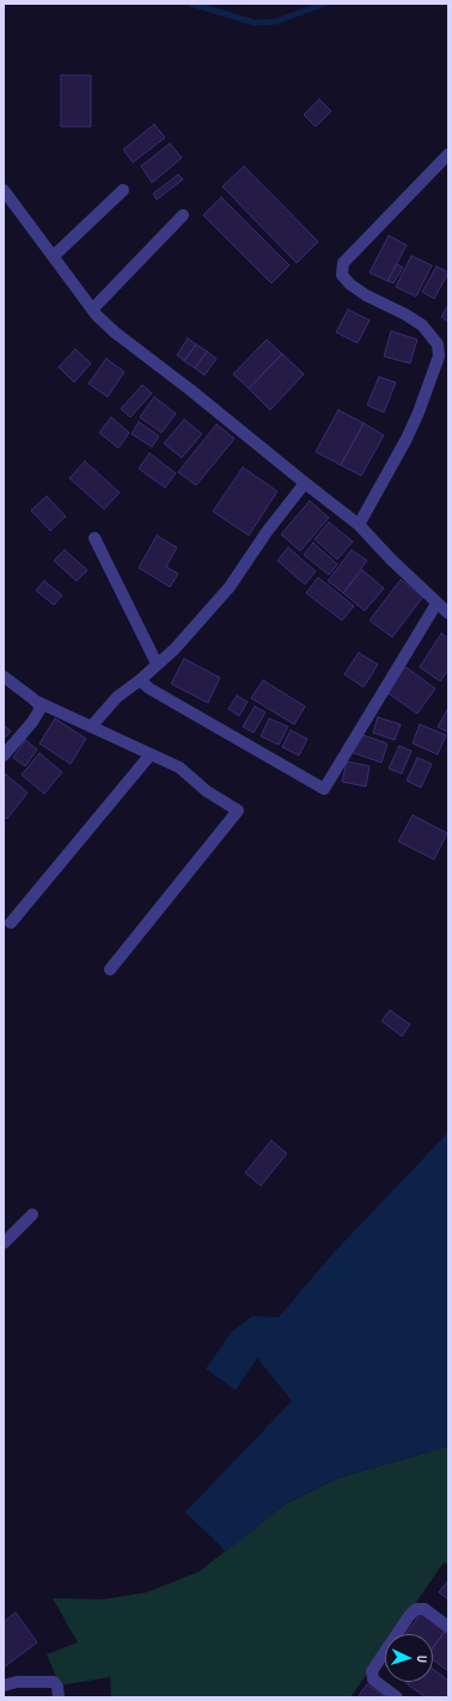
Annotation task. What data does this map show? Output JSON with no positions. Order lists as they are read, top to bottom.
{
  "north": "right"
}
